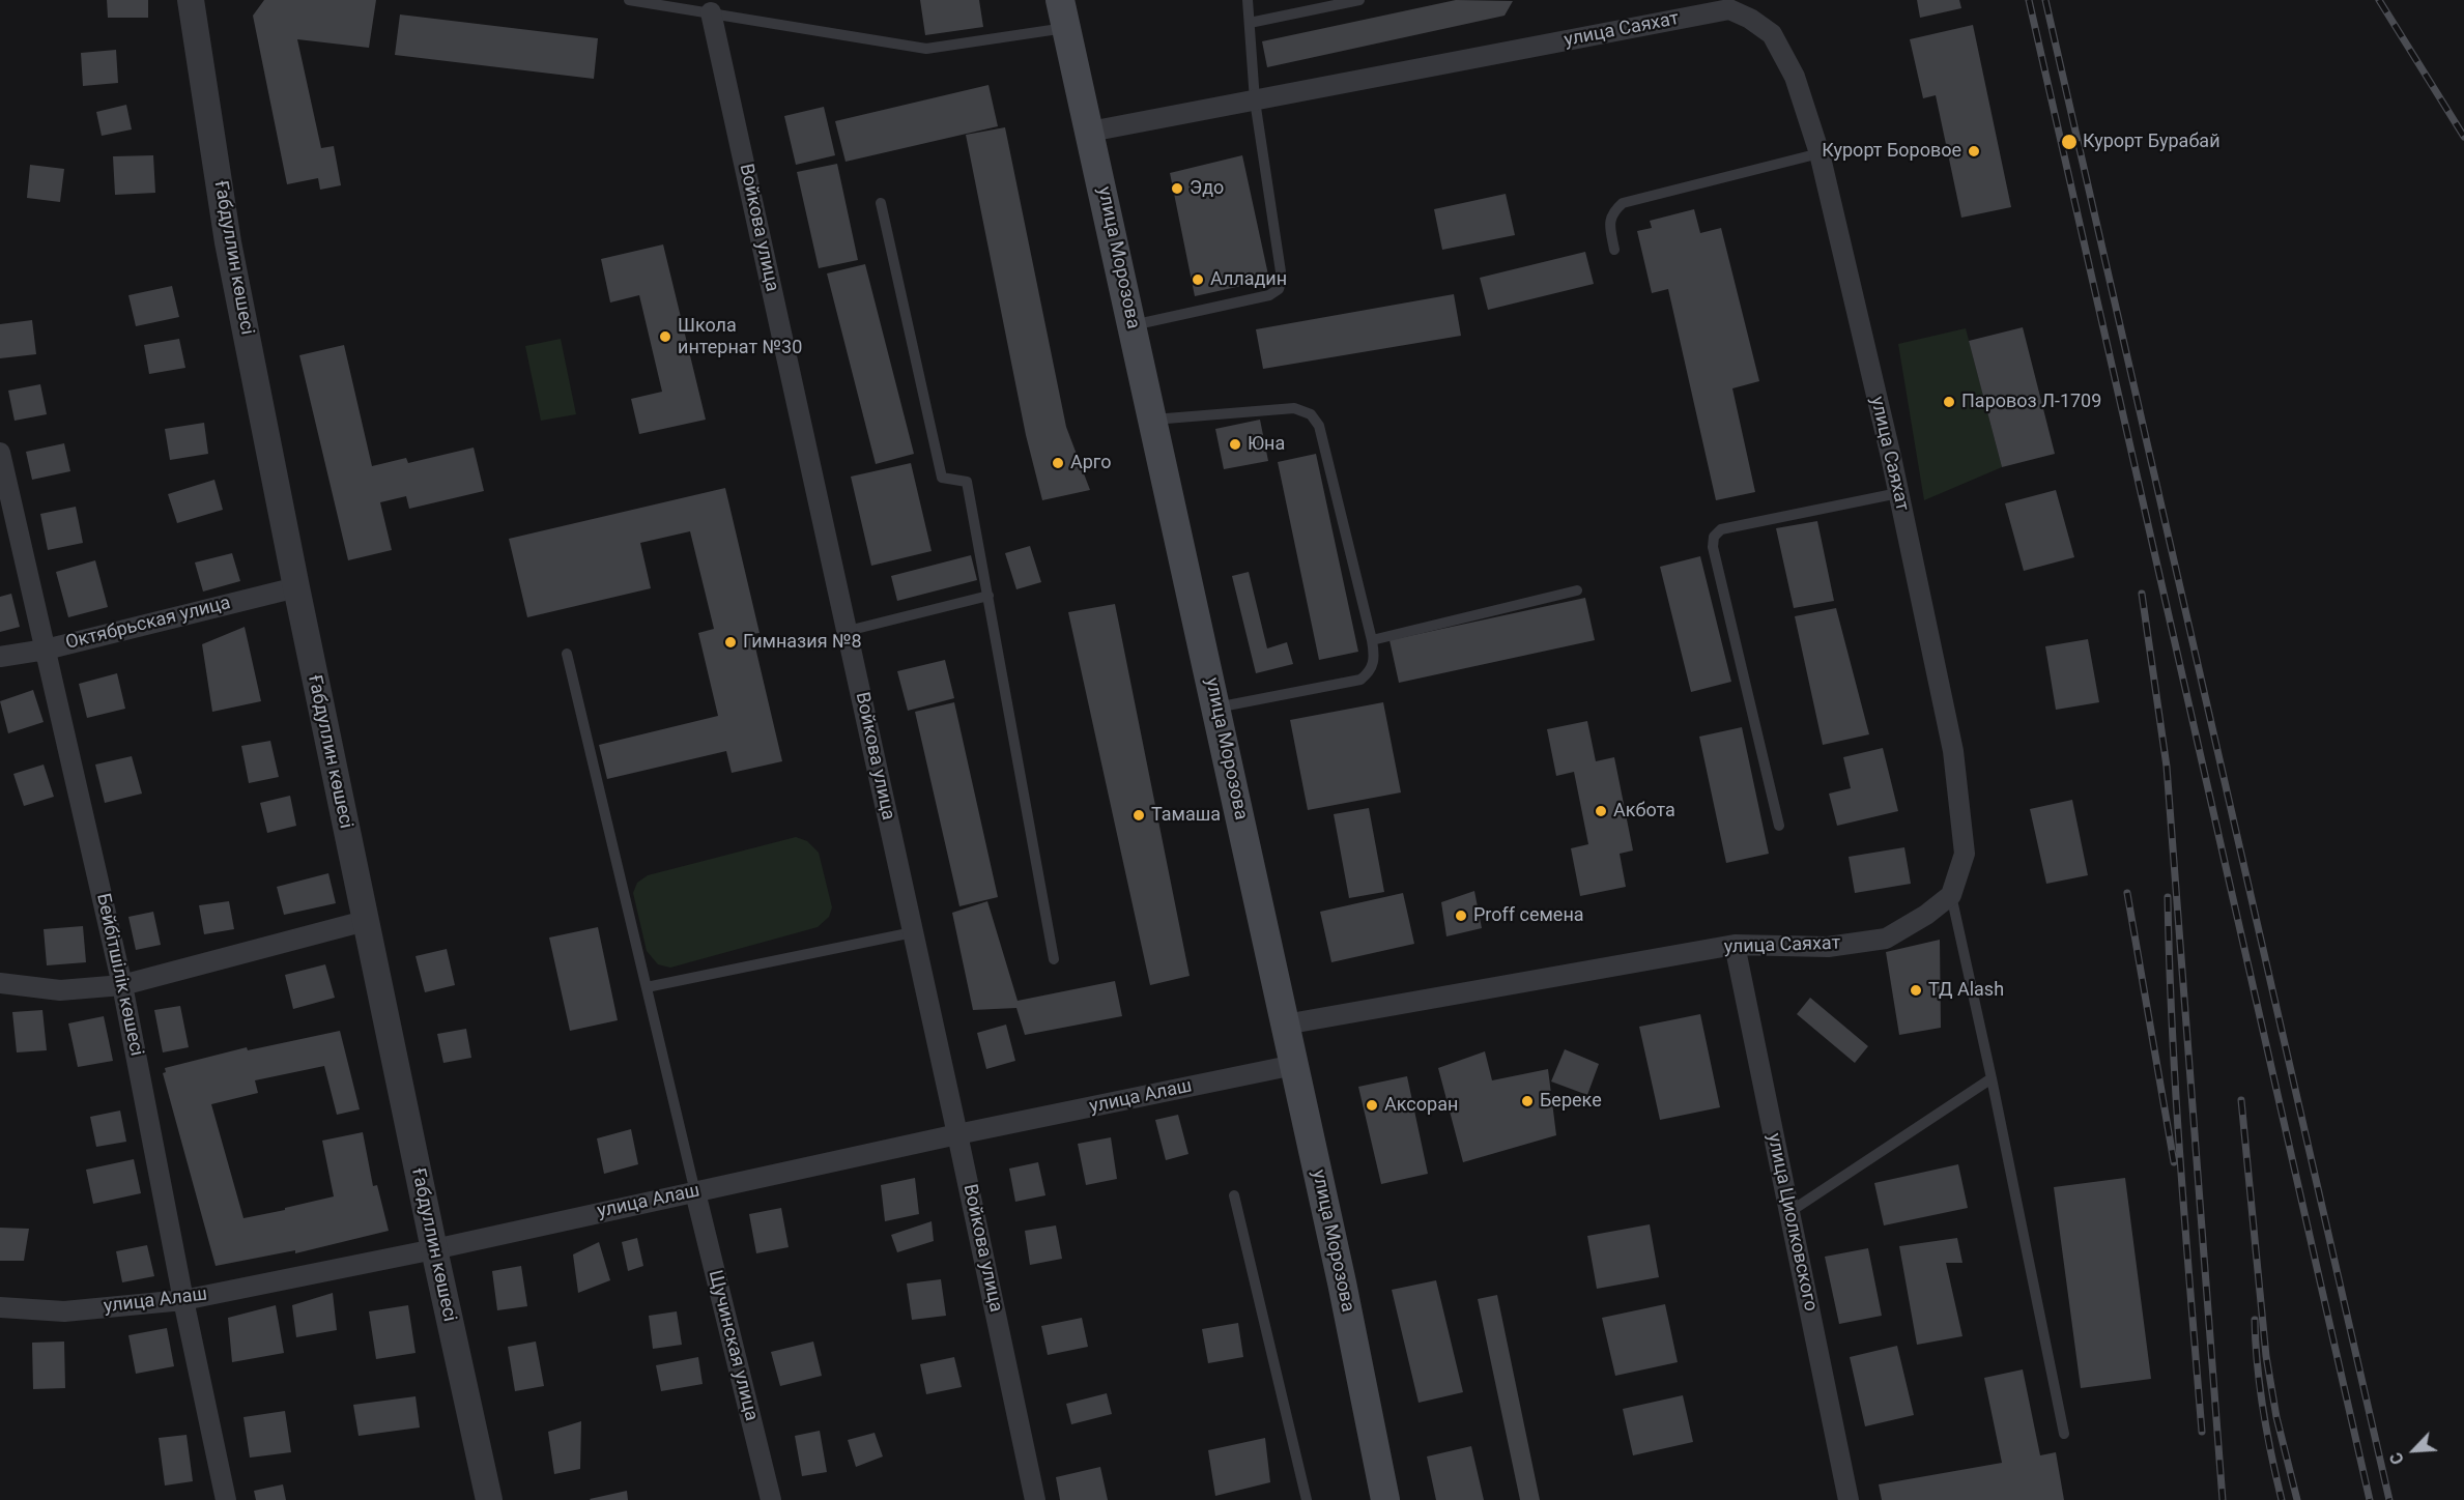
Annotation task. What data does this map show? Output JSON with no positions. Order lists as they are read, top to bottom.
{
  "streets": {
    "main road": ["улица Морозова"],
    "street": [
      "улица Саяхат",
      "Войкова улица",
      "Ғабдуллин көшесі",
      "Октябрьская улица",
      "Бейбітшілік көшесі",
      "улица Алаш",
      "улица Циолковского",
      "Щучинская улица"
    ]
  },
  "crossings": [
    ["улица Саяхат", "улица Морозова"],
    ["улица Саяхат", "улица Циолковского"],
    ["Войкова улица", "улица Алаш"],
    ["Ғабдуллин көшесі", "Октябрьская улица"],
    ["Ғабдуллин көшесі", "улица Алаш"],
    ["улица Морозова", "улица Алаш"],
    ["Октябрьская улица", "Бейбітшілік көшесі"],
    ["Бейбітшілік көшесі", "улица Алаш"],
    ["улица Алаш", "Щучинская улица"]
  ],
  "places": [
    "Курорт Бурабай",
    "Курорт Боровое",
    "Эдо",
    "Алладин",
    "Школа интернат №30",
    "Паровоз Л-1709",
    "Юна",
    "Арго",
    "Гимназия №8",
    "Акбота",
    "Тамаша",
    "Proff семена",
    "ТД Alash",
    "Береке",
    "Аксоран"
  ],
  "north": "bottom left"
}
